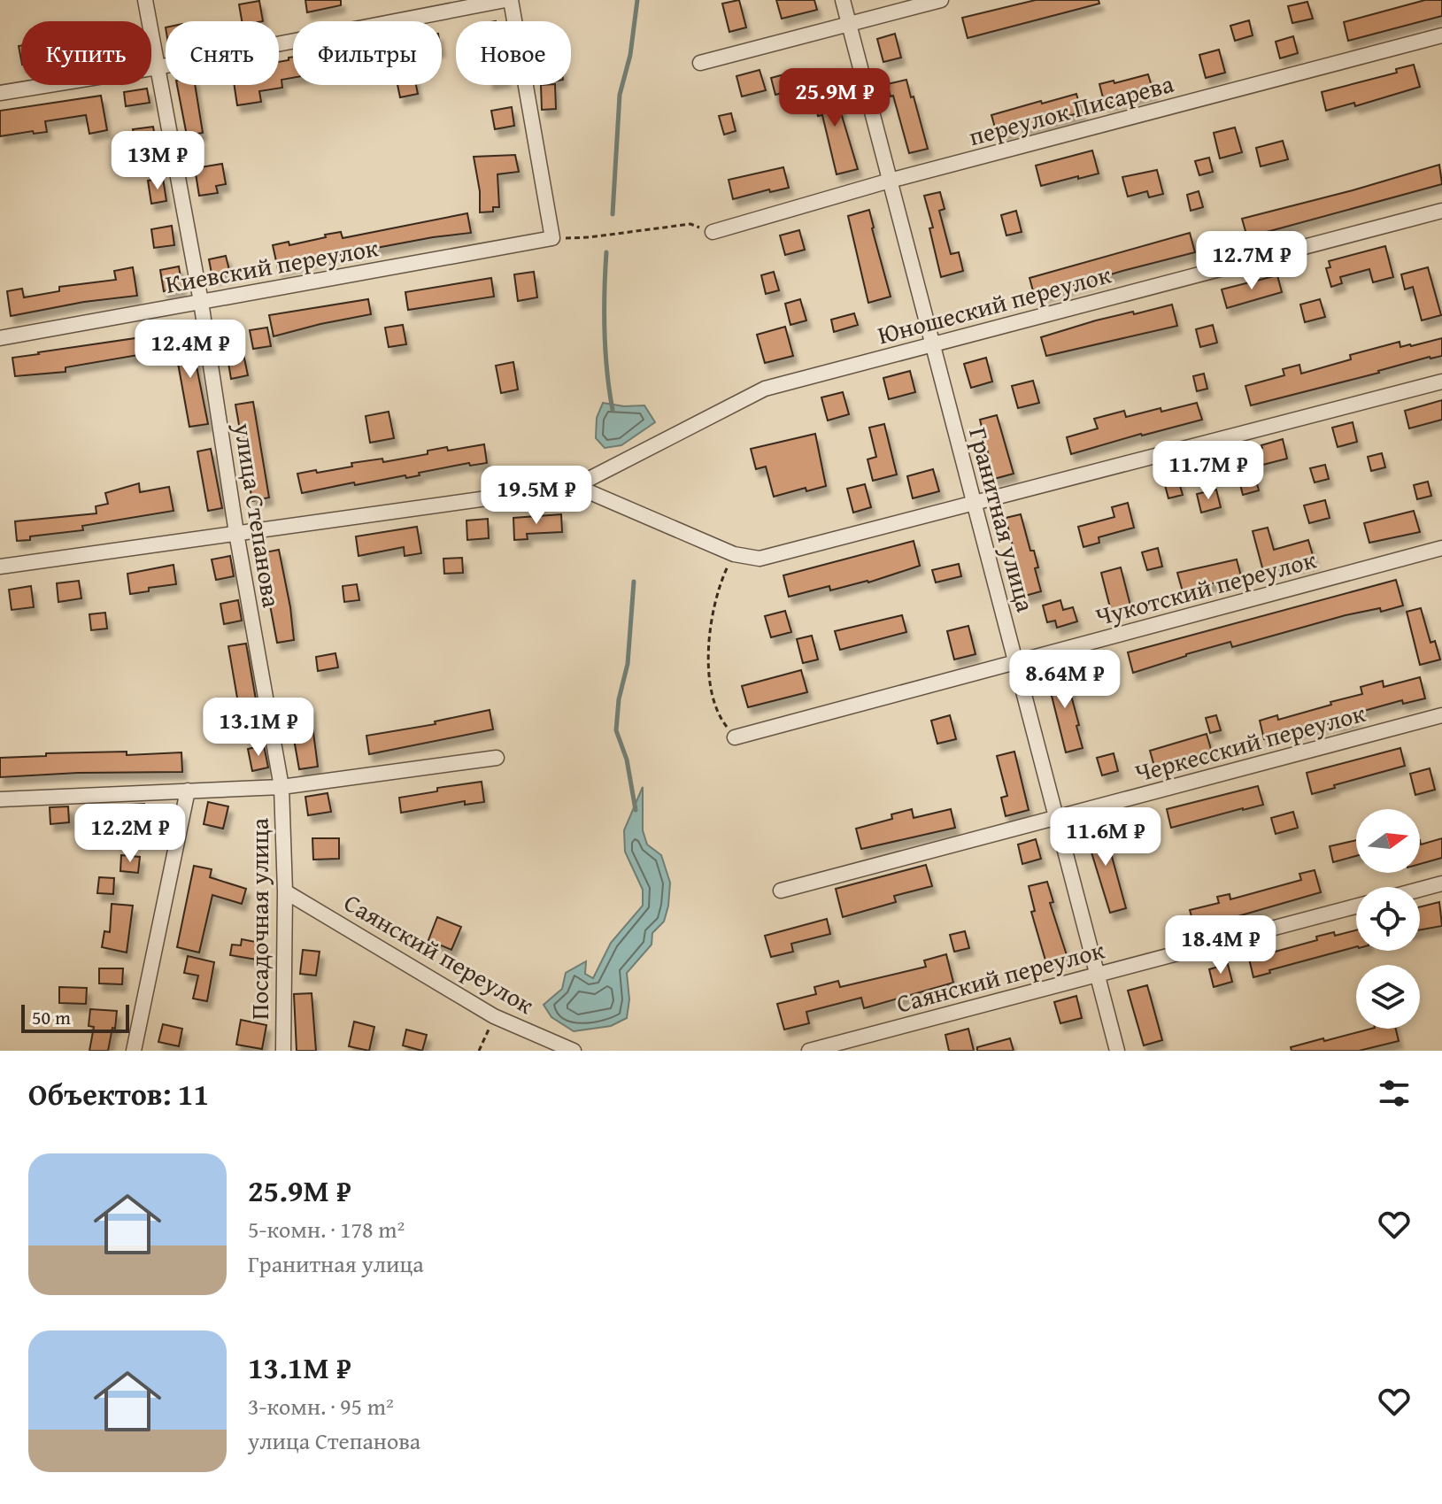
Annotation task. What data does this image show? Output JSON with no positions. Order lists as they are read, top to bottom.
{
  "streets": {
    "street": [
      "переулок Писарева",
      "Киевский переулок",
      "Юношеский переулок",
      "улица Степанова",
      "Гранитная улица",
      "Чукотский переулок",
      "Черкесский переулок",
      "Посадочная улица",
      "Саянский переулок"
    ]
  },
  "crossings": [
    ["переулок Писарева", "Гранитная улица"],
    ["Киевский переулок", "улица Степанова"],
    ["Юношеский переулок", "Гранитная улица"],
    ["улица Степанова", "Посадочная улица"],
    ["Гранитная улица", "Чукотский переулок"],
    ["Гранитная улица", "Черкесский переулок"],
    ["Гранитная улица", "Саянский переулок"],
    ["Посадочная улица", "Саянский переулок"]
  ],
  "scale_bar": "50 m",
  "north": "right",
  "page": {
    "chip": [
      "Купить",
      "Снять",
      "Фильтры",
      "Новое"
    ],
    "price": [
      "25.9M ₽",
      "13M ₽",
      "12.7M ₽",
      "12.4M ₽",
      "11.7M ₽",
      "19.5M ₽",
      "8.64M ₽",
      "13.1M ₽",
      "12.2M ₽",
      "11.6M ₽",
      "18.4M ₽"
    ],
    "scale": "50 m",
    "heading": "Объектов: 11",
    "list": [
      {
        "name": "25.9M ₽",
        "note": "5-комн. · 178 m² · Гранитная улица"
      },
      {
        "name": "13.1M ₽",
        "note": "3-комн. · 95 m² · улица Степанова"
      }
    ]
  }
}
